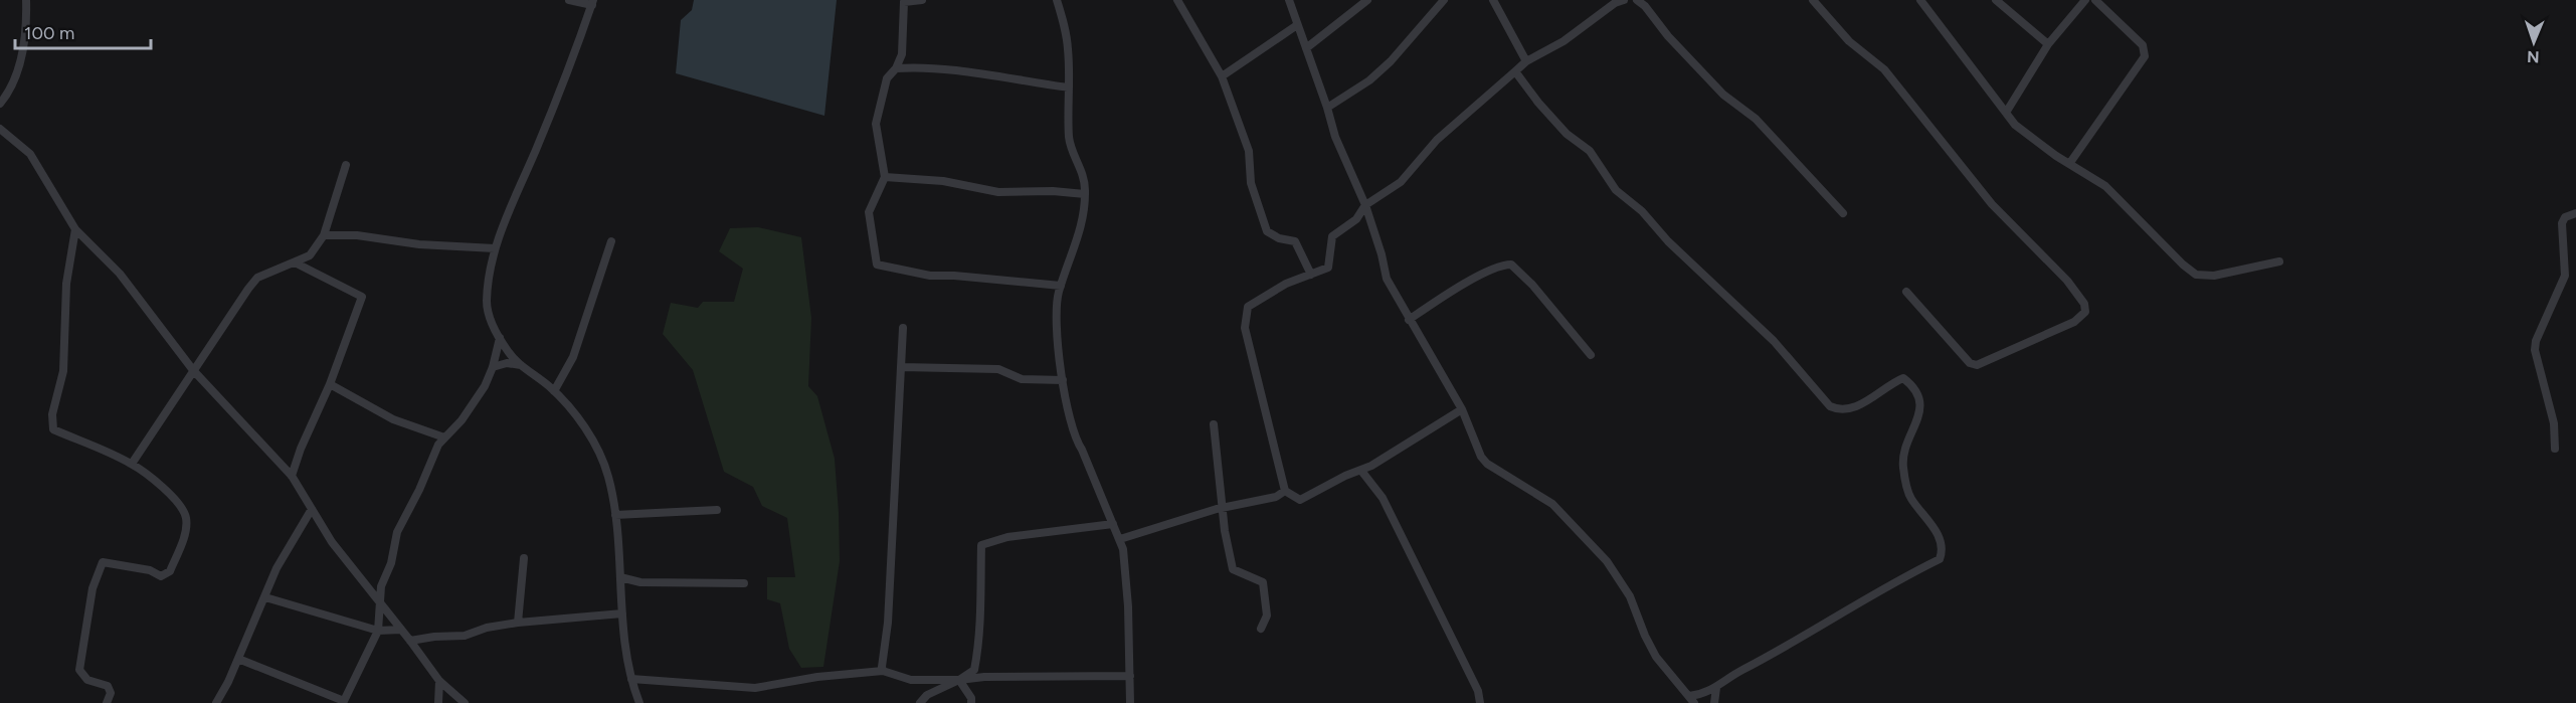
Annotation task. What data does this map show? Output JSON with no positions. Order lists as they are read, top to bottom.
{
  "scale_bar": "100 m",
  "north": "bottom"
}
